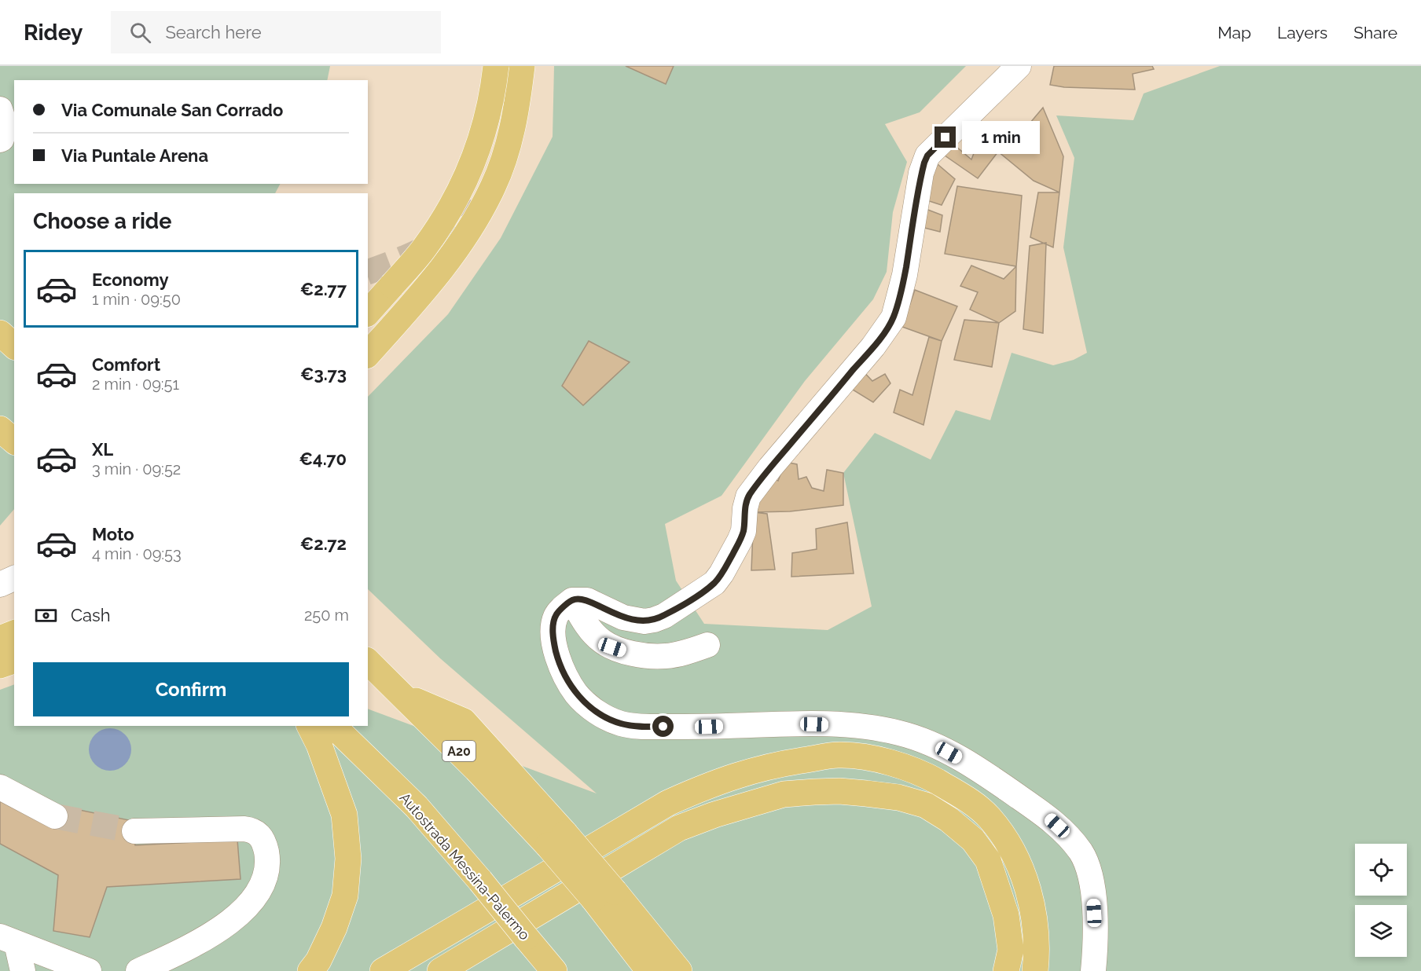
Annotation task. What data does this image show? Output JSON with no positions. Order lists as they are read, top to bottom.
{
  "streets": {
    "highway": ["A20", "Autostrada Messina-Palermo"]
  },
  "page": {
    "header": "Ridey",
    "search": "Search here",
    "nav": ["Map", "Layers", "Share"],
    "banner": ["Via Comunale San Corrado", "Via Puntale Arena"],
    "bubble": "1 min",
    "heading": "Choose a ride",
    "list": [
      {
        "name": "Economy",
        "note": "1 min · 09:50",
        "value": "€2.77"
      },
      {
        "name": "Comfort",
        "note": "2 min · 09:51",
        "value": "€3.73"
      },
      {
        "name": "XL",
        "note": "3 min · 09:52",
        "value": "€4.70"
      },
      {
        "name": "Moto",
        "note": "4 min · 09:53",
        "value": "€2.72"
      }
    ],
    "pay": ["Cash", "250 m"],
    "buttons": "Confirm"
  }
}
